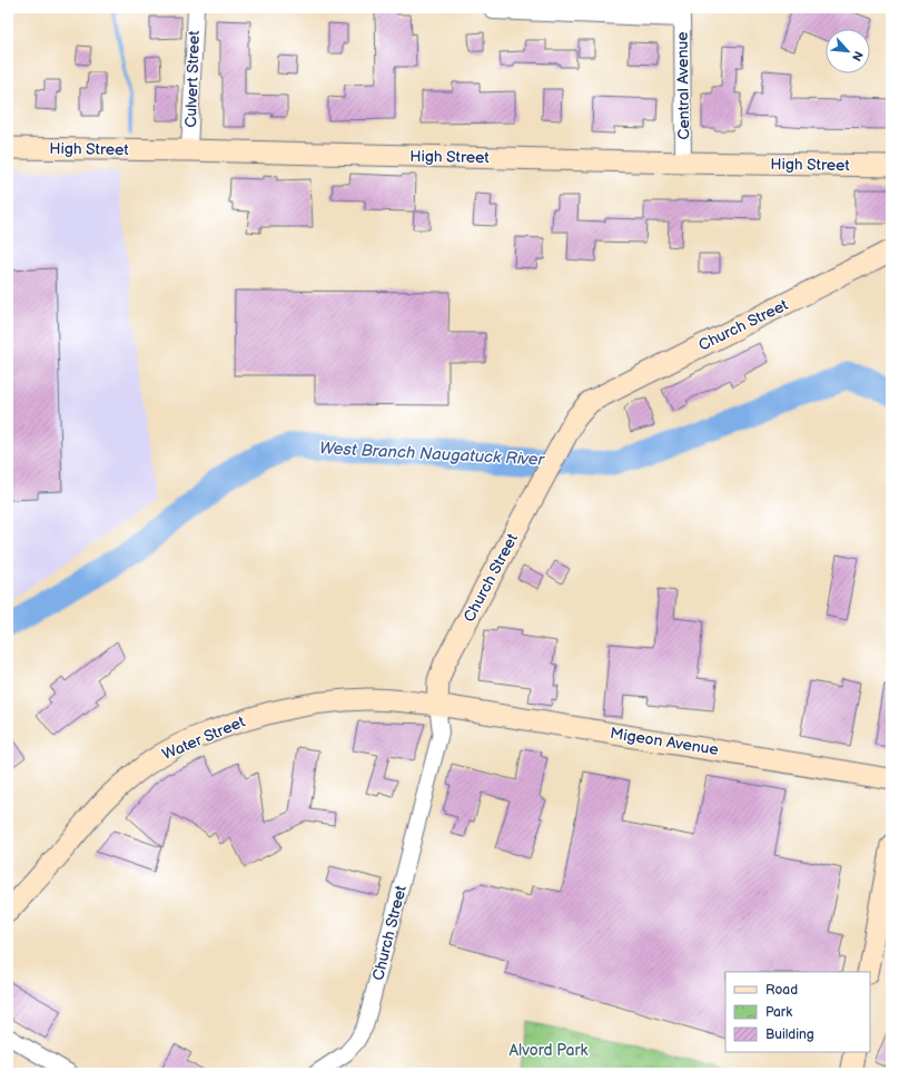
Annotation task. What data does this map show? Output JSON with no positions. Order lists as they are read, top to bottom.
{
  "streets": {
    "street": [
      "Culvert Street",
      "Central Avenue",
      "High Street",
      "Church Street",
      "Water Street",
      "Migeon Avenue"
    ]
  },
  "crossings": [
    ["Culvert Street", "High Street"],
    ["Central Avenue", "High Street"],
    ["Church Street", "Water Street"],
    ["Church Street", "Migeon Avenue"],
    ["Water Street", "Migeon Avenue"]
  ],
  "water": ["West Branch Naugatuck River"],
  "parks": ["Alvord Park"],
  "legend": ["Road", "Park", "Building"],
  "north": "bottom right"
}
